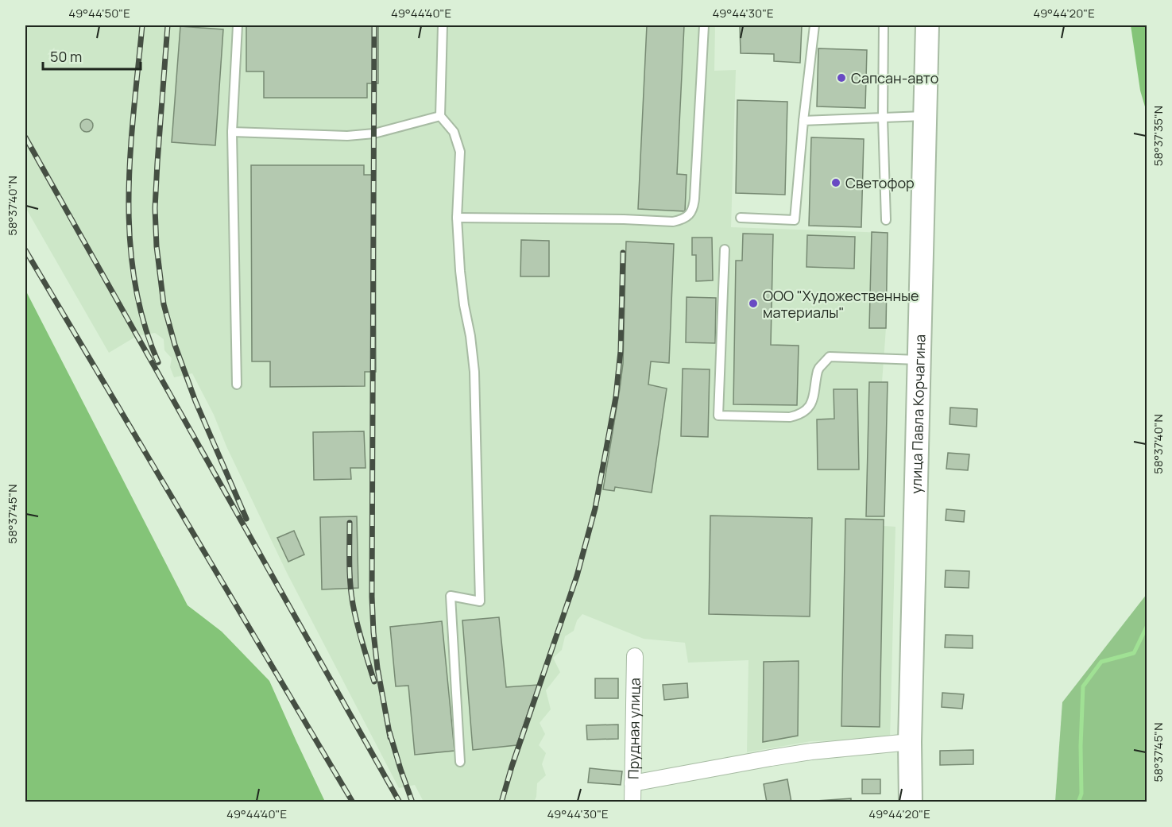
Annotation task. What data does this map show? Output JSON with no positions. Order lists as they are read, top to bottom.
{
  "streets": {
    "main road": ["улица Павла Корчагина"],
    "street": ["Прудная улица"]
  },
  "places": ["Сапсан-авто", "Светофор", "ООО \"Художественные материалы\""],
  "scale_bar": "50 m",
  "coordinates": [
    "49°44'50\"E",
    "49°44'40\"E",
    "49°44'30\"E",
    "49°44'20\"E",
    "58°37'35\"N",
    "58°37'40\"N",
    "58°37'45\"N"
  ]
}
